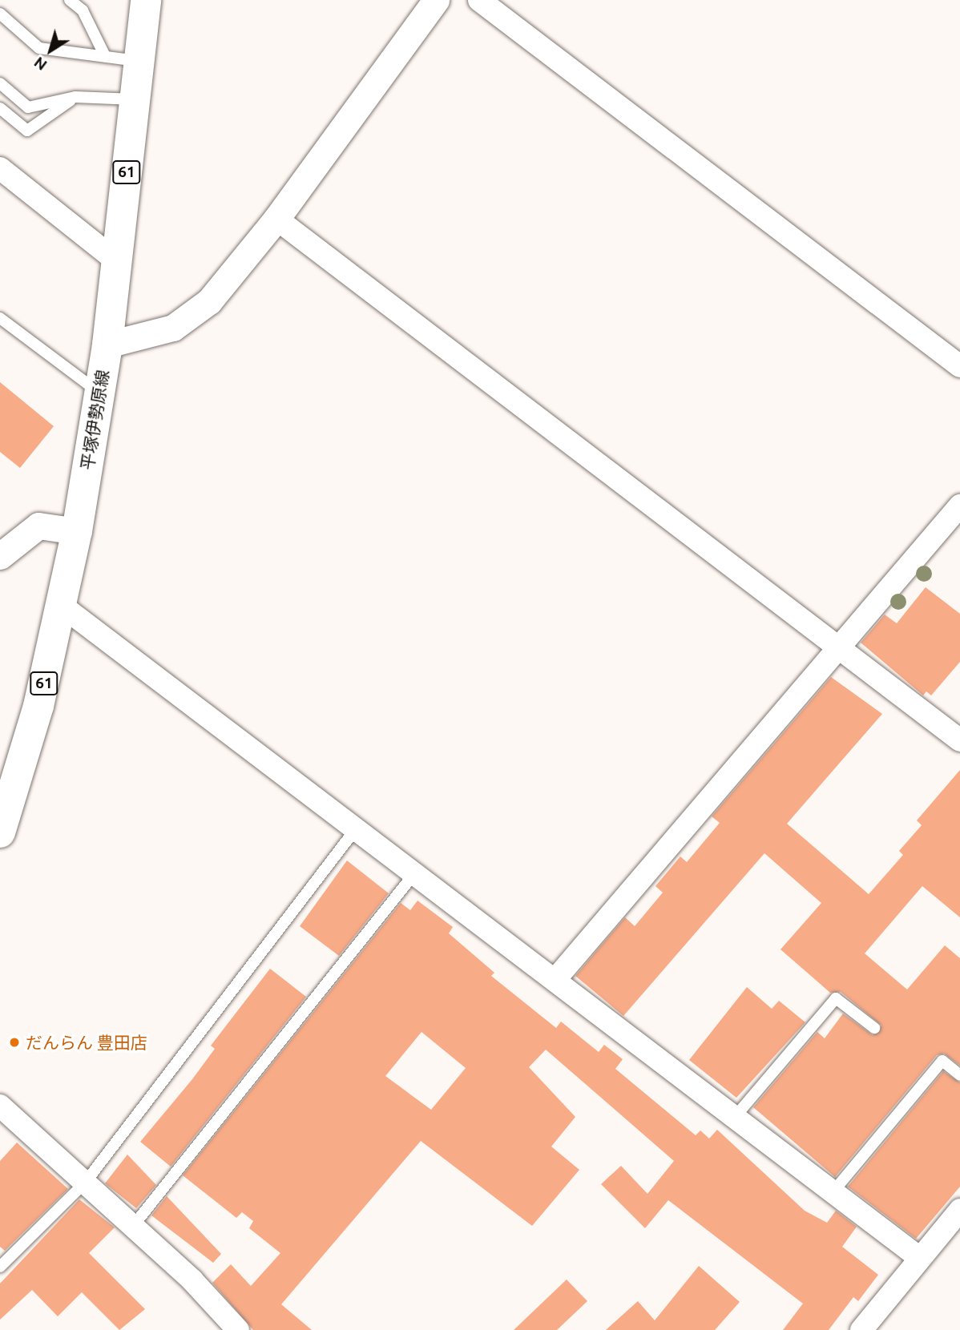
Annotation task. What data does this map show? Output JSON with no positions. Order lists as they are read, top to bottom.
{
  "streets": {
    "main road": ["61", "平塚伊勢原線"]
  },
  "places": ["だんらん 豊田店"],
  "north": "bottom left"
}
